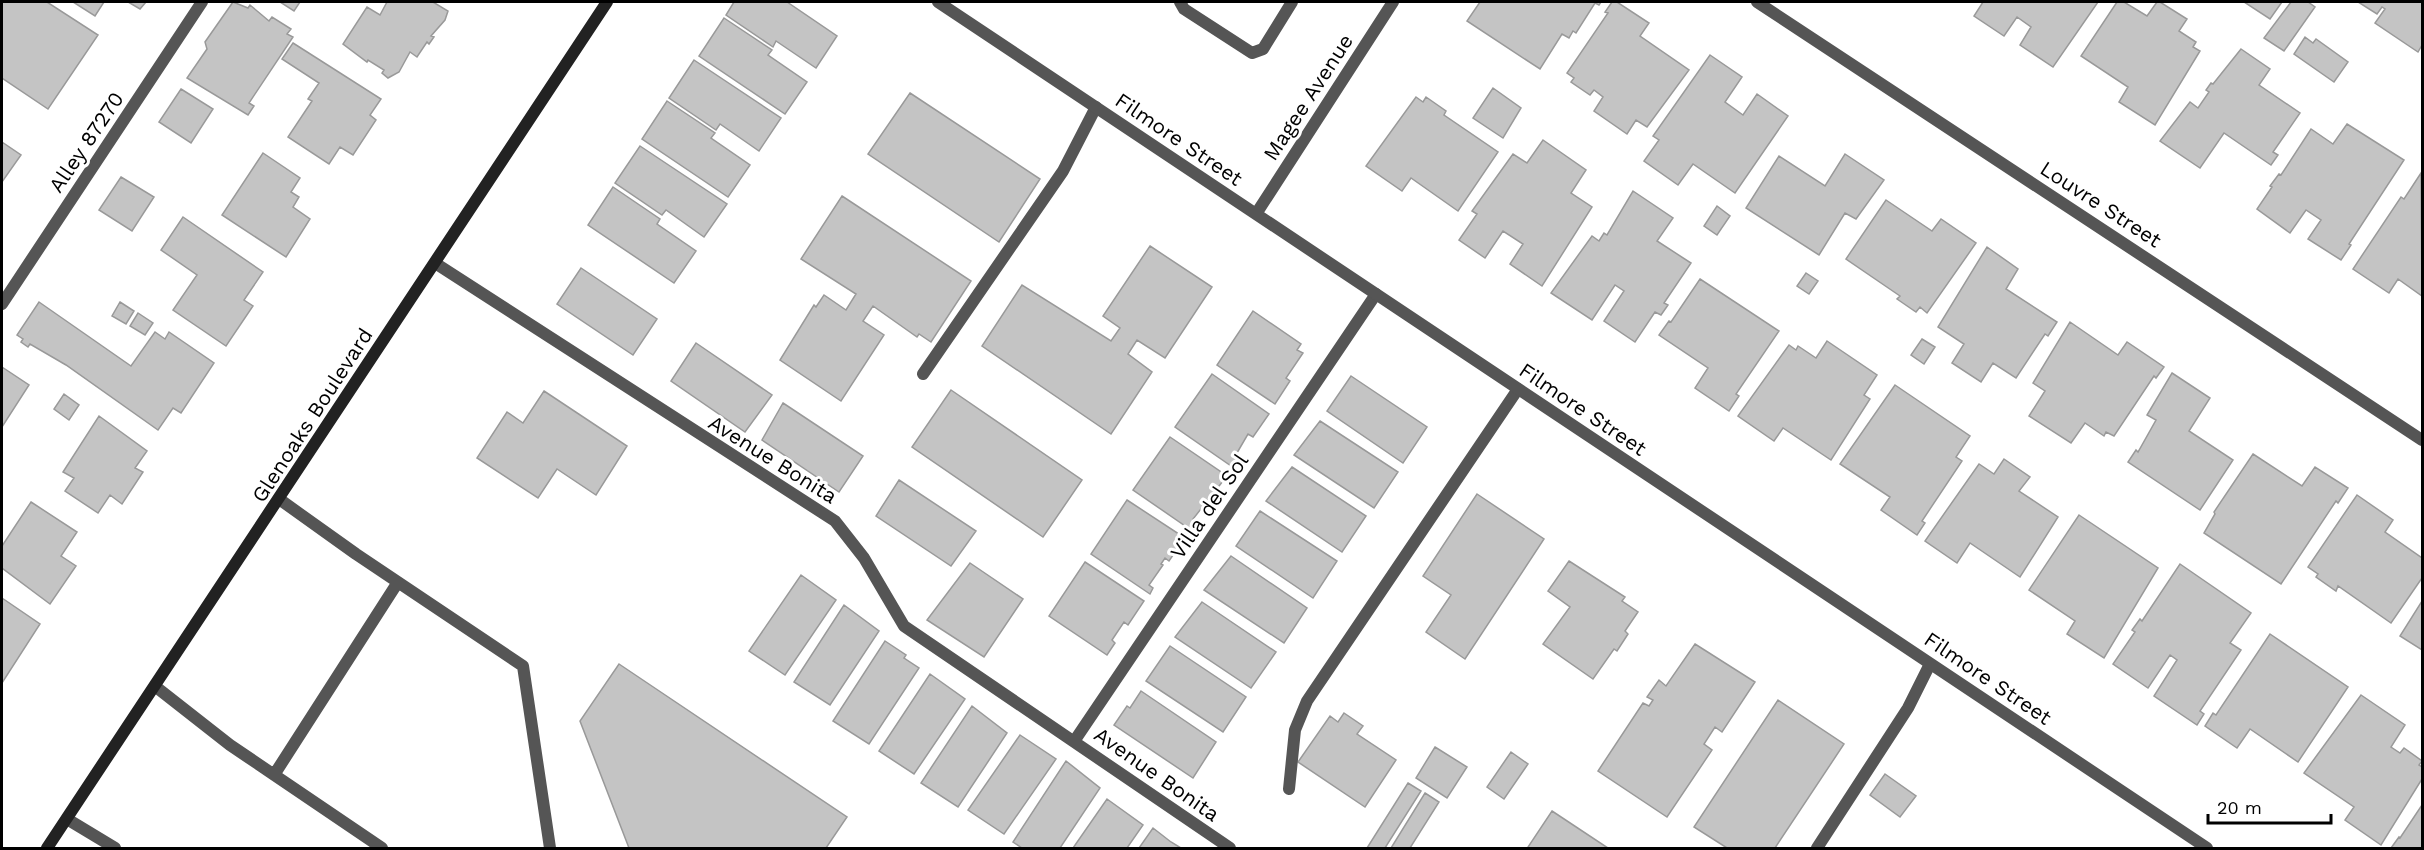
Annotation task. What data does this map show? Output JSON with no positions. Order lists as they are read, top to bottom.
{
  "streets": {
    "main road": ["Glenoaks Boulevard"],
    "street": [
      "Magee Avenue",
      "Filmore Street",
      "Alley 87270",
      "Louvre Street",
      "Avenue Bonita",
      "Villa del Sol"
    ]
  },
  "crossings": [
    ["Magee Avenue", "Filmore Street"],
    ["Filmore Street", "Villa del Sol"],
    ["Glenoaks Boulevard", "Avenue Bonita"],
    ["Avenue Bonita", "Villa del Sol"]
  ],
  "scale_bar": "20 m"
}
